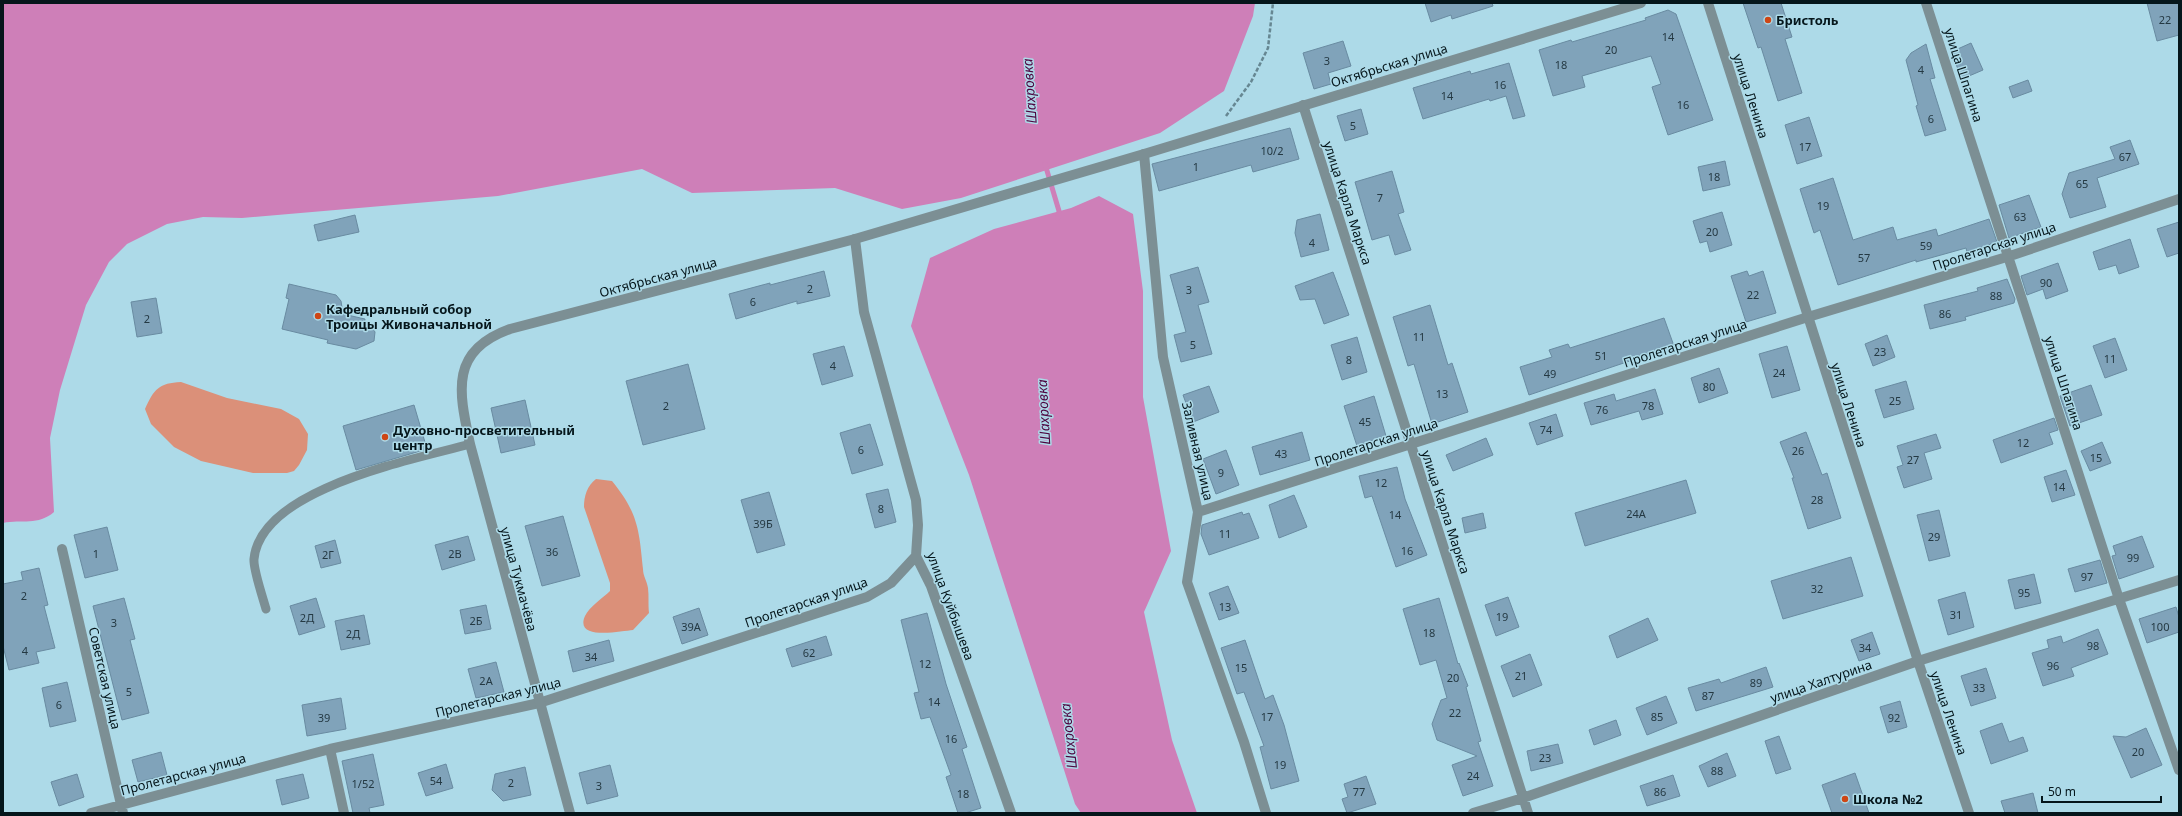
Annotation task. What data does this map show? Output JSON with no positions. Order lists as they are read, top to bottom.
{
  "streets": {
    "street": [
      "Октябрьская улица",
      "улица Шпагина",
      "улица Ленина",
      "улица Карла Маркса",
      "Пролетарская улица",
      "Заливная улица",
      "улица Тукмачёва",
      "улица Куйбышева",
      "Советская улица",
      "улица Халтурина"
    ]
  },
  "crossings": [
    ["Октябрьская улица", "улица Карла Маркса"],
    ["Октябрьская улица", "Заливная улица"],
    ["Октябрьская улица", "улица Тукмачёва"],
    ["Октябрьская улица", "улица Куйбышева"],
    ["улица Шпагина", "Пролетарская улица"],
    ["улица Шпагина", "улица Халтурина"],
    ["улица Ленина", "Пролетарская улица"],
    ["улица Ленина", "улица Халтурина"],
    ["улица Карла Маркса", "Пролетарская улица"],
    ["улица Карла Маркса", "улица Халтурина"],
    ["Пролетарская улица", "Заливная улица"],
    ["Пролетарская улица", "улица Тукмачёва"],
    ["Пролетарская улица", "улица Куйбышева"],
    ["Пролетарская улица", "Советская улица"]
  ],
  "water": ["Шахровка"],
  "places": [
    "Бристоль",
    "Кафедральный собор Троицы Живоначальной",
    "Духовно-просветительный центр",
    "Школа №2"
  ],
  "house_numbers": [
    "22",
    "14",
    "20",
    "3",
    "18",
    "4",
    "16",
    "14",
    "16",
    "6",
    "5",
    "17",
    "10/2",
    "67",
    "1",
    "18",
    "65",
    "7",
    "19",
    "63",
    "20",
    "4",
    "59",
    "57",
    "90",
    "2",
    "3",
    "22",
    "88",
    "6",
    "86",
    "2",
    "11",
    "5",
    "23",
    "51",
    "11",
    "8",
    "4",
    "24",
    "49",
    "80",
    "13",
    "25",
    "2",
    "78",
    "76",
    "45",
    "74",
    "12",
    "6",
    "26",
    "43",
    "15",
    "27",
    "9",
    "12",
    "14",
    "28",
    "8",
    "24А",
    "14",
    "39Б",
    "11",
    "29",
    "16",
    "36",
    "1",
    "2В",
    "2Г",
    "99",
    "97",
    "32",
    "95",
    "2",
    "13",
    "31",
    "19",
    "2Д",
    "2Б",
    "3",
    "39А",
    "100",
    "18",
    "2Д",
    "98",
    "34",
    "4",
    "62",
    "34",
    "12",
    "96",
    "15",
    "21",
    "20",
    "2А",
    "89",
    "33",
    "5",
    "87",
    "14",
    "6",
    "22",
    "17",
    "85",
    "39",
    "92",
    "16",
    "20",
    "23",
    "19",
    "88",
    "24",
    "54",
    "2",
    "1/52",
    "3",
    "77",
    "86",
    "18"
  ],
  "scale_bar": "50 m"
}
